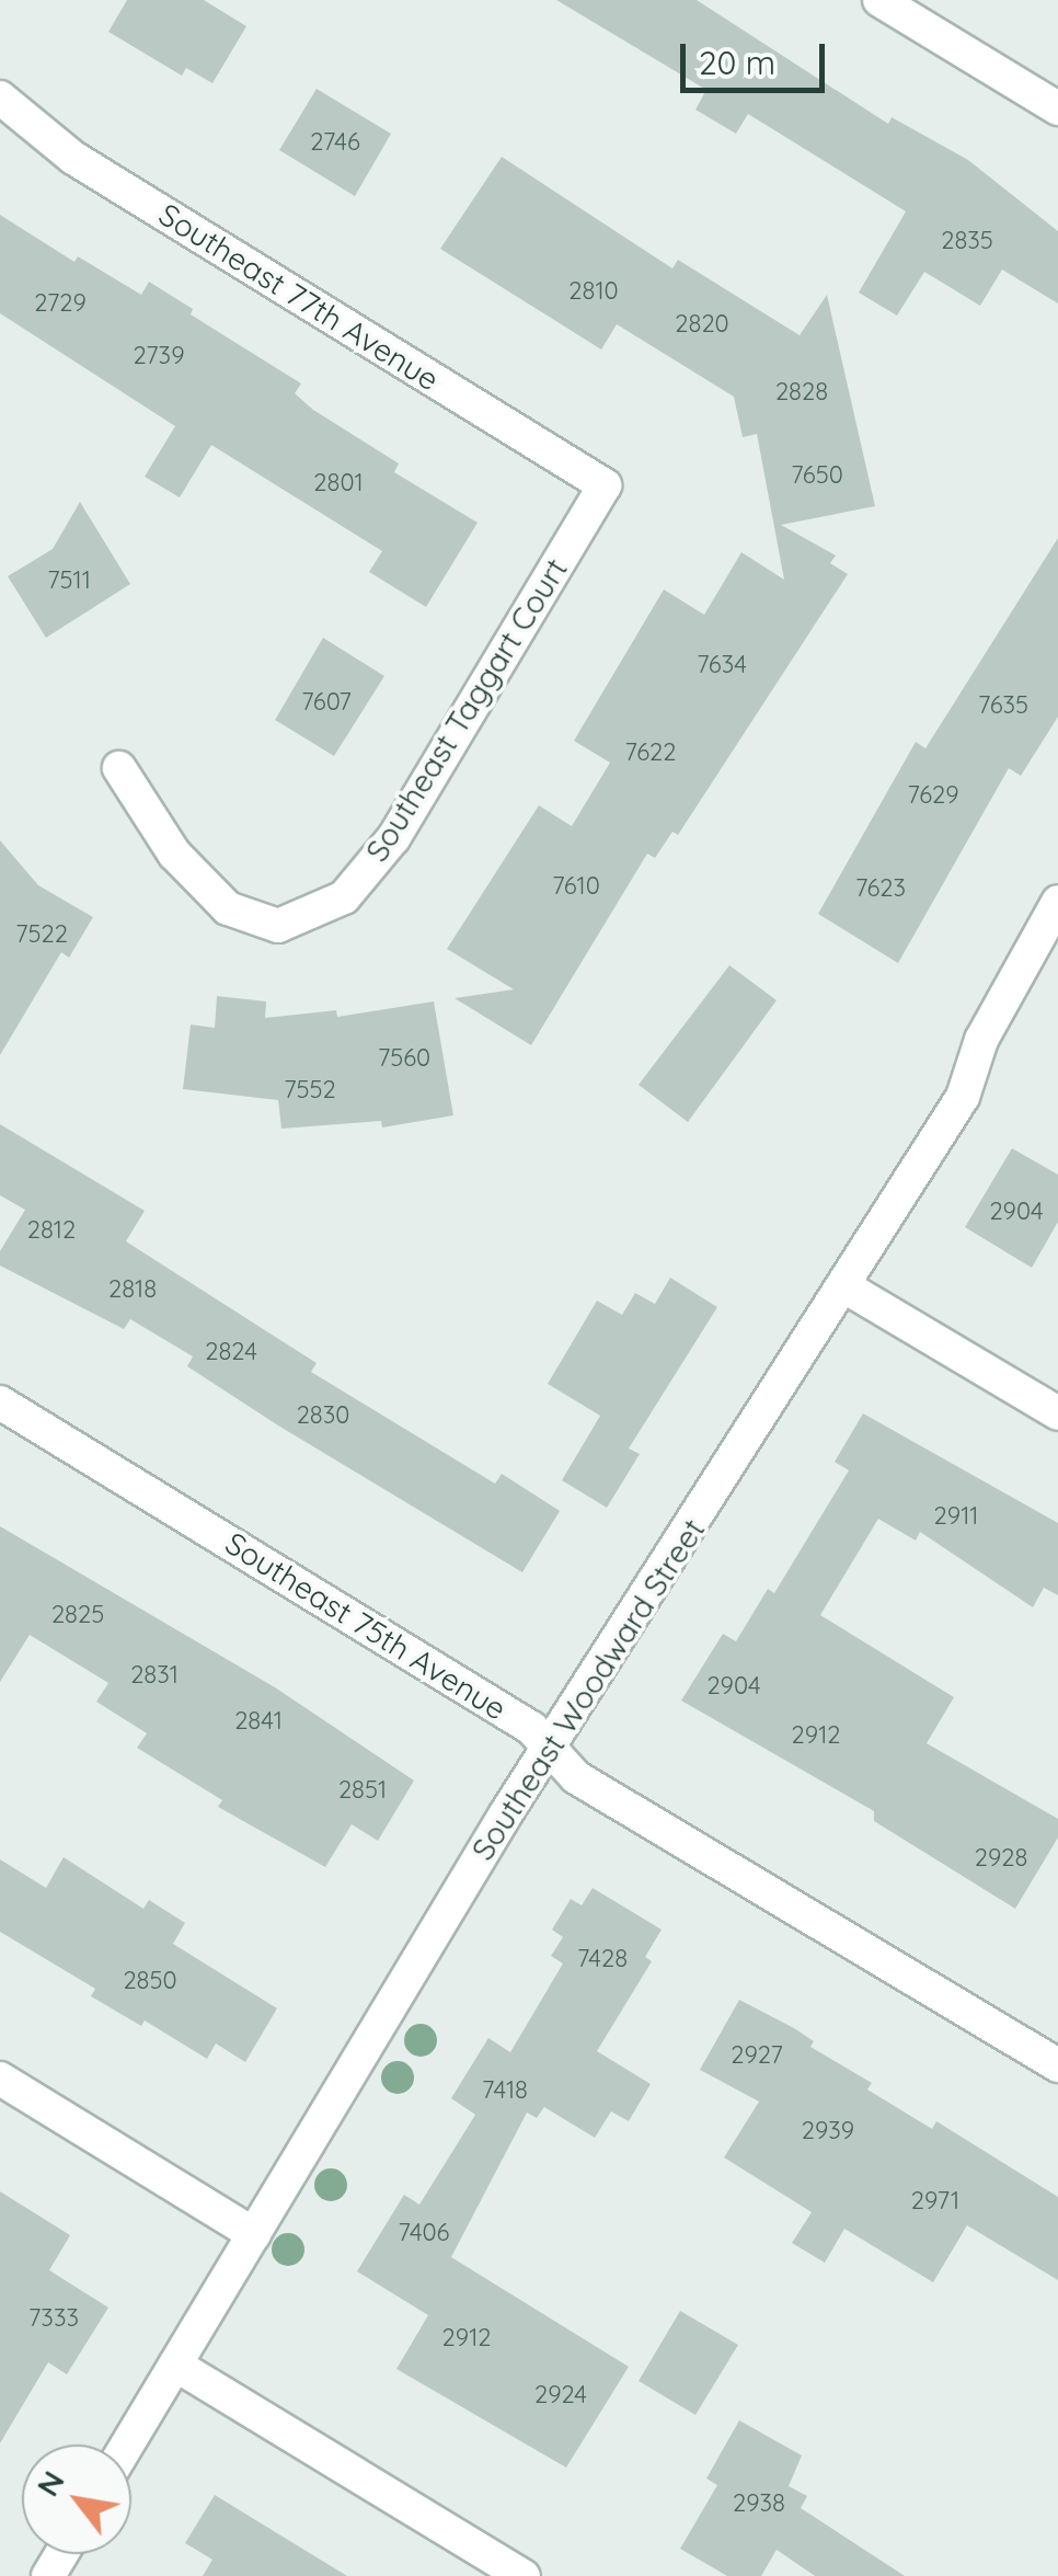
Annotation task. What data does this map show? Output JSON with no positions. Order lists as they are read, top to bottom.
{
  "streets": {
    "street": [
      "Southeast 77th Avenue",
      "Southeast Taggart Court",
      "Southeast 75th Avenue",
      "Southeast Woodward Street"
    ]
  },
  "crossings": [
    ["Southeast 77th Avenue", "Southeast Taggart Court"],
    ["Southeast 75th Avenue", "Southeast Woodward Street"]
  ],
  "house_numbers": [
    "2746",
    "2835",
    "2810",
    "2729",
    "2820",
    "2739",
    "2828",
    "7650",
    "2801",
    "7511",
    "7634",
    "7607",
    "7635",
    "7622",
    "7629",
    "7610",
    "7623",
    "7522",
    "7560",
    "7552",
    "2904",
    "2812",
    "2818",
    "2824",
    "2830",
    "2911",
    "2825",
    "2831",
    "2904",
    "2841",
    "2912",
    "2851",
    "2928",
    "7428",
    "2850",
    "2927",
    "7418",
    "2939",
    "2971",
    "7406",
    "7333",
    "2912",
    "2924",
    "2938"
  ],
  "scale_bar": "20 m",
  "north": "top left"
}
